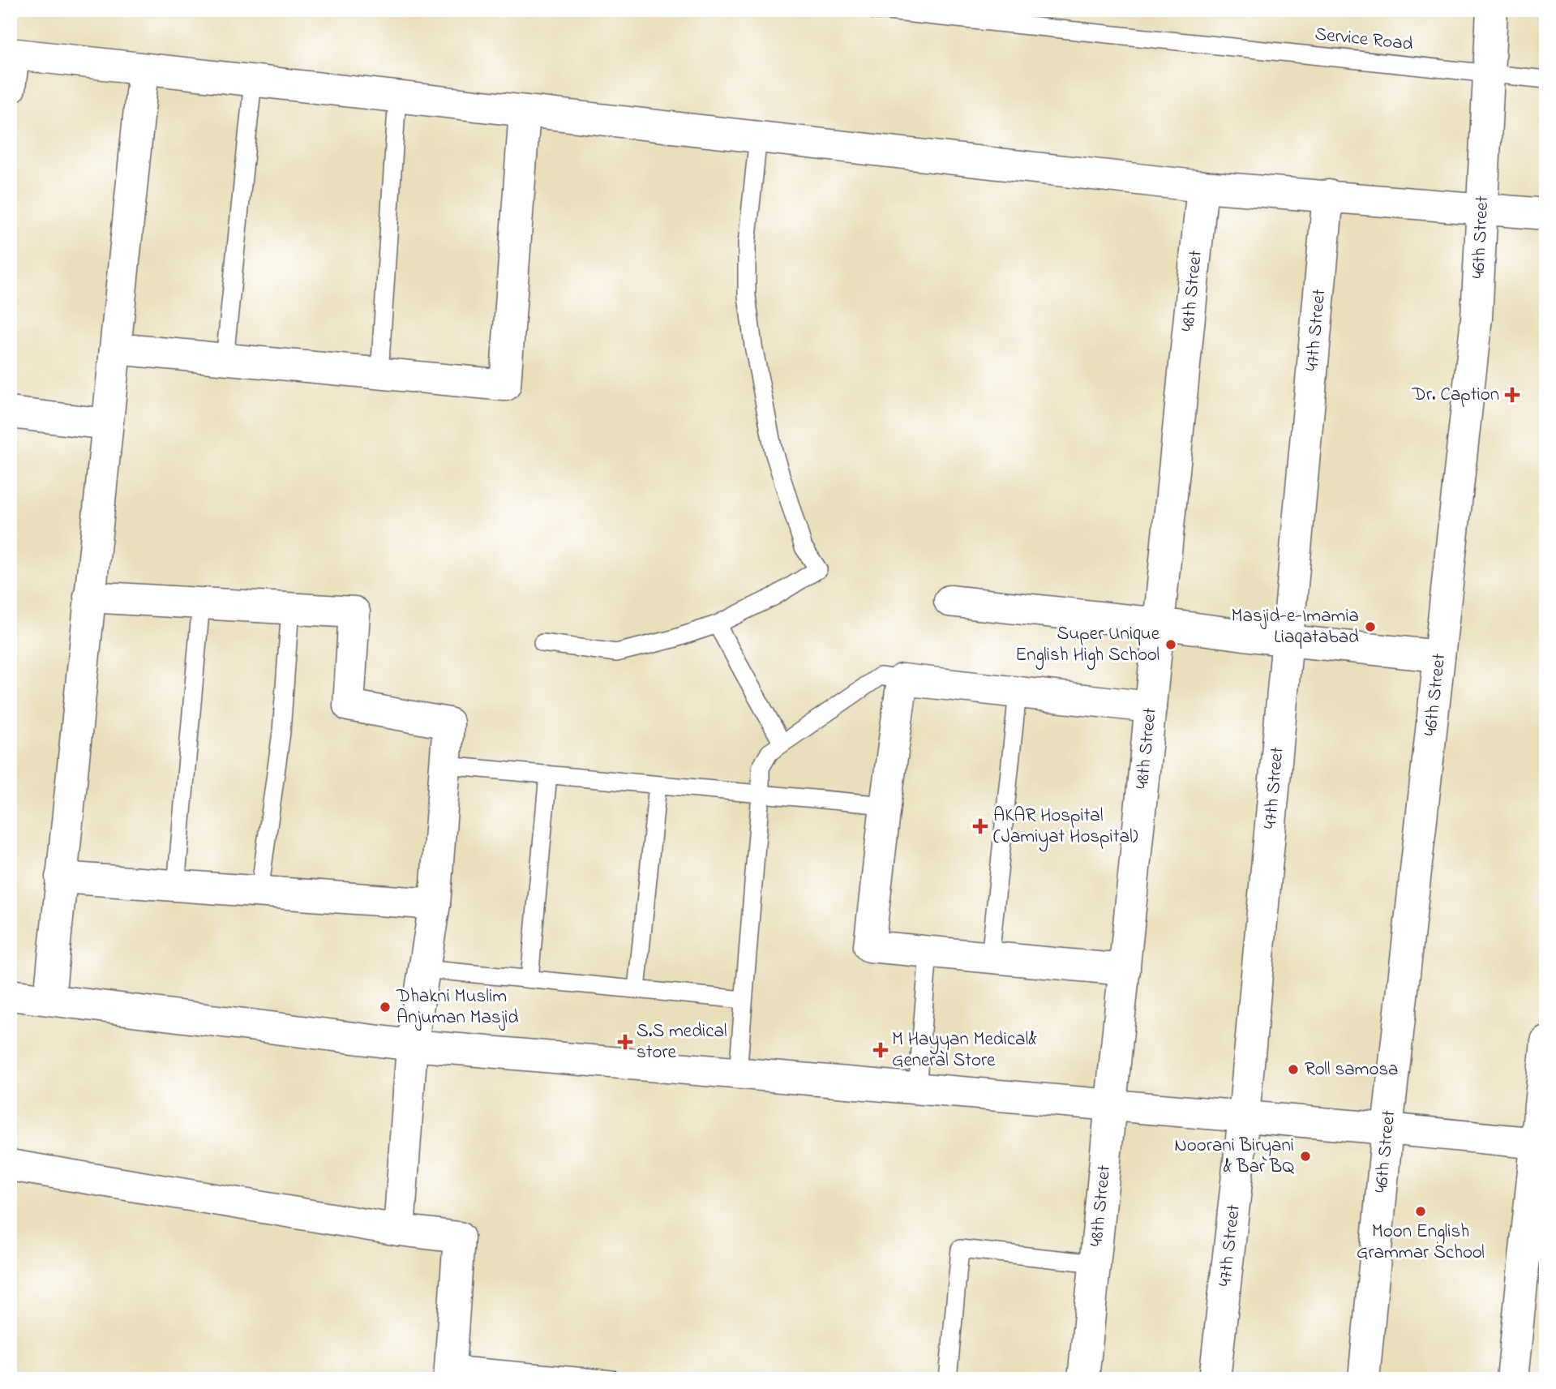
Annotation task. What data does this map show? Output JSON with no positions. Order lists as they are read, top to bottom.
{
  "streets": {
    "street": ["46th Street", "48th Street", "47th Street"],
    "lane": ["Service Road"]
  },
  "crossings": [
    ["Service Road", "46th Street"]
  ],
  "places": {
    "health": [
      "Dr. Caption",
      "AKAR Hospital (Jamiyat Hospital)",
      "S.S medical store",
      "M Hayyan Medical& General Store"
    ],
    "other": [
      "Masjid-e-Imamia Liaqatabad",
      "Super Unique English High School",
      "Dhakni Muslim Anjuman Masjid",
      "Roll samosa",
      "Noorani Biryani & Bar BQ",
      "Moon English Grammar School"
    ]
  }
}
